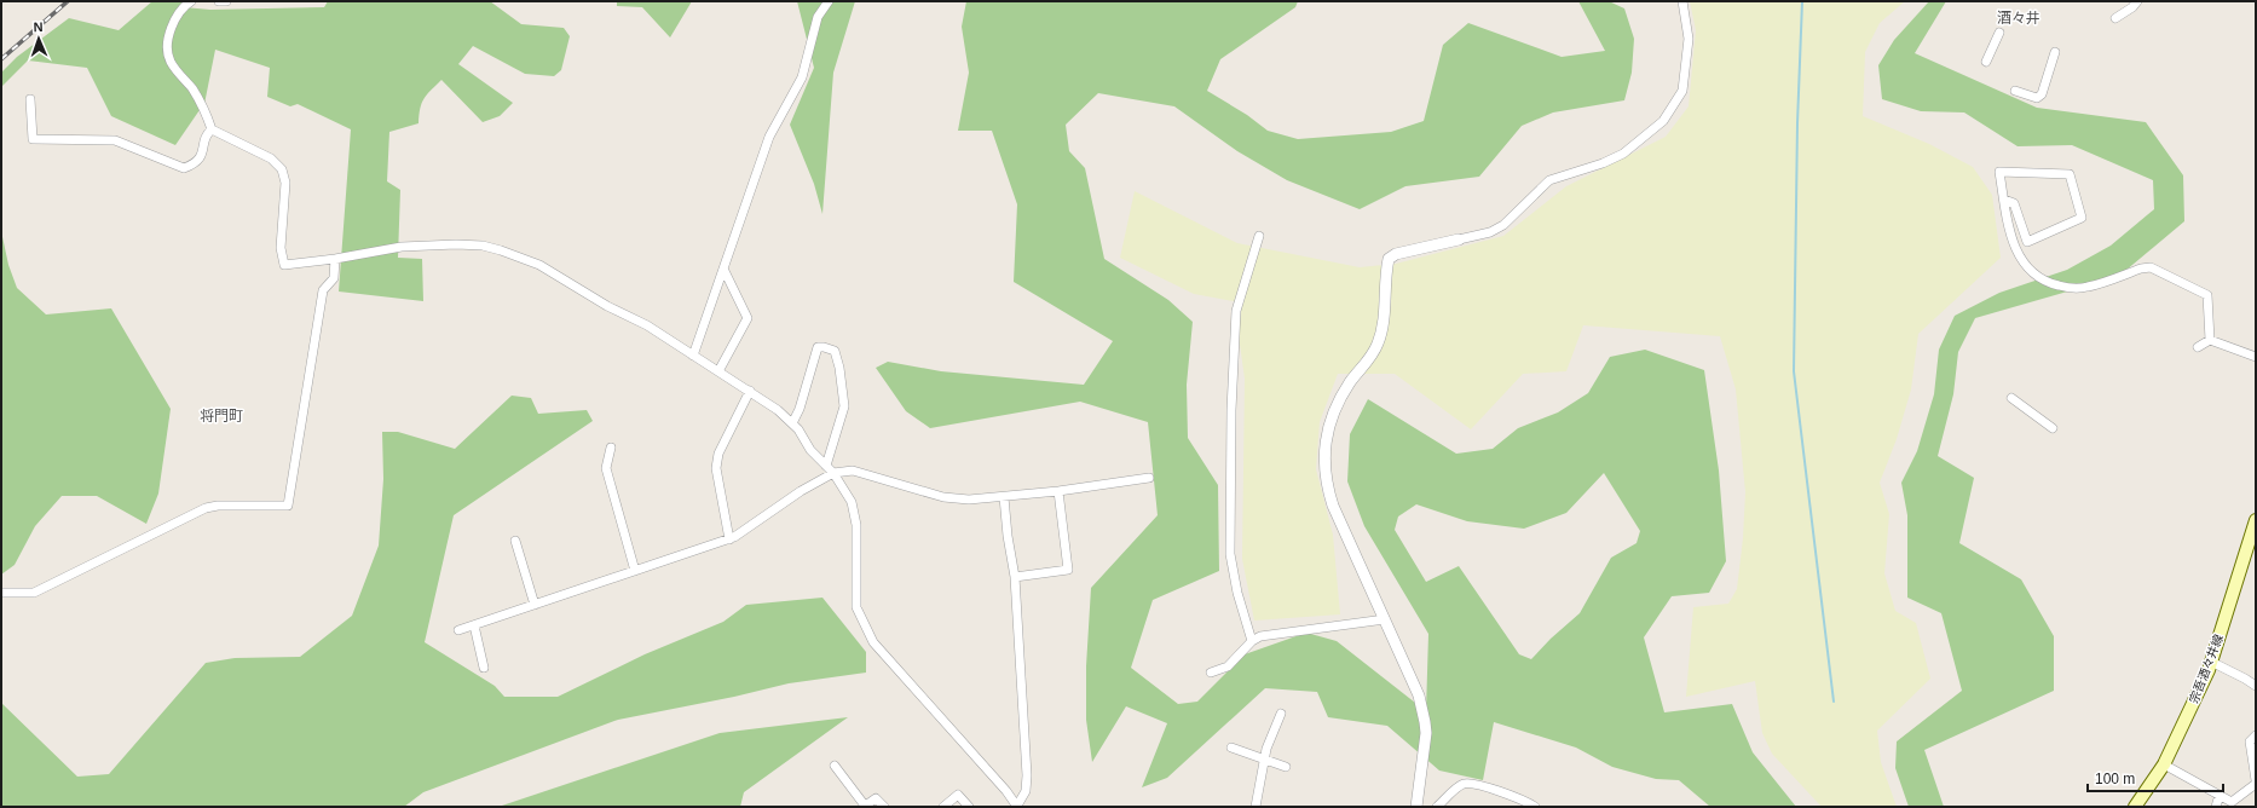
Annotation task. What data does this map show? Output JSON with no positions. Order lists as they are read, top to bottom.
{
  "streets": {
    "main road": ["宗吾酒々井線"]
  },
  "districts": ["酒々井", "将門町"],
  "scale_bar": "100 m",
  "north": "top"
}
